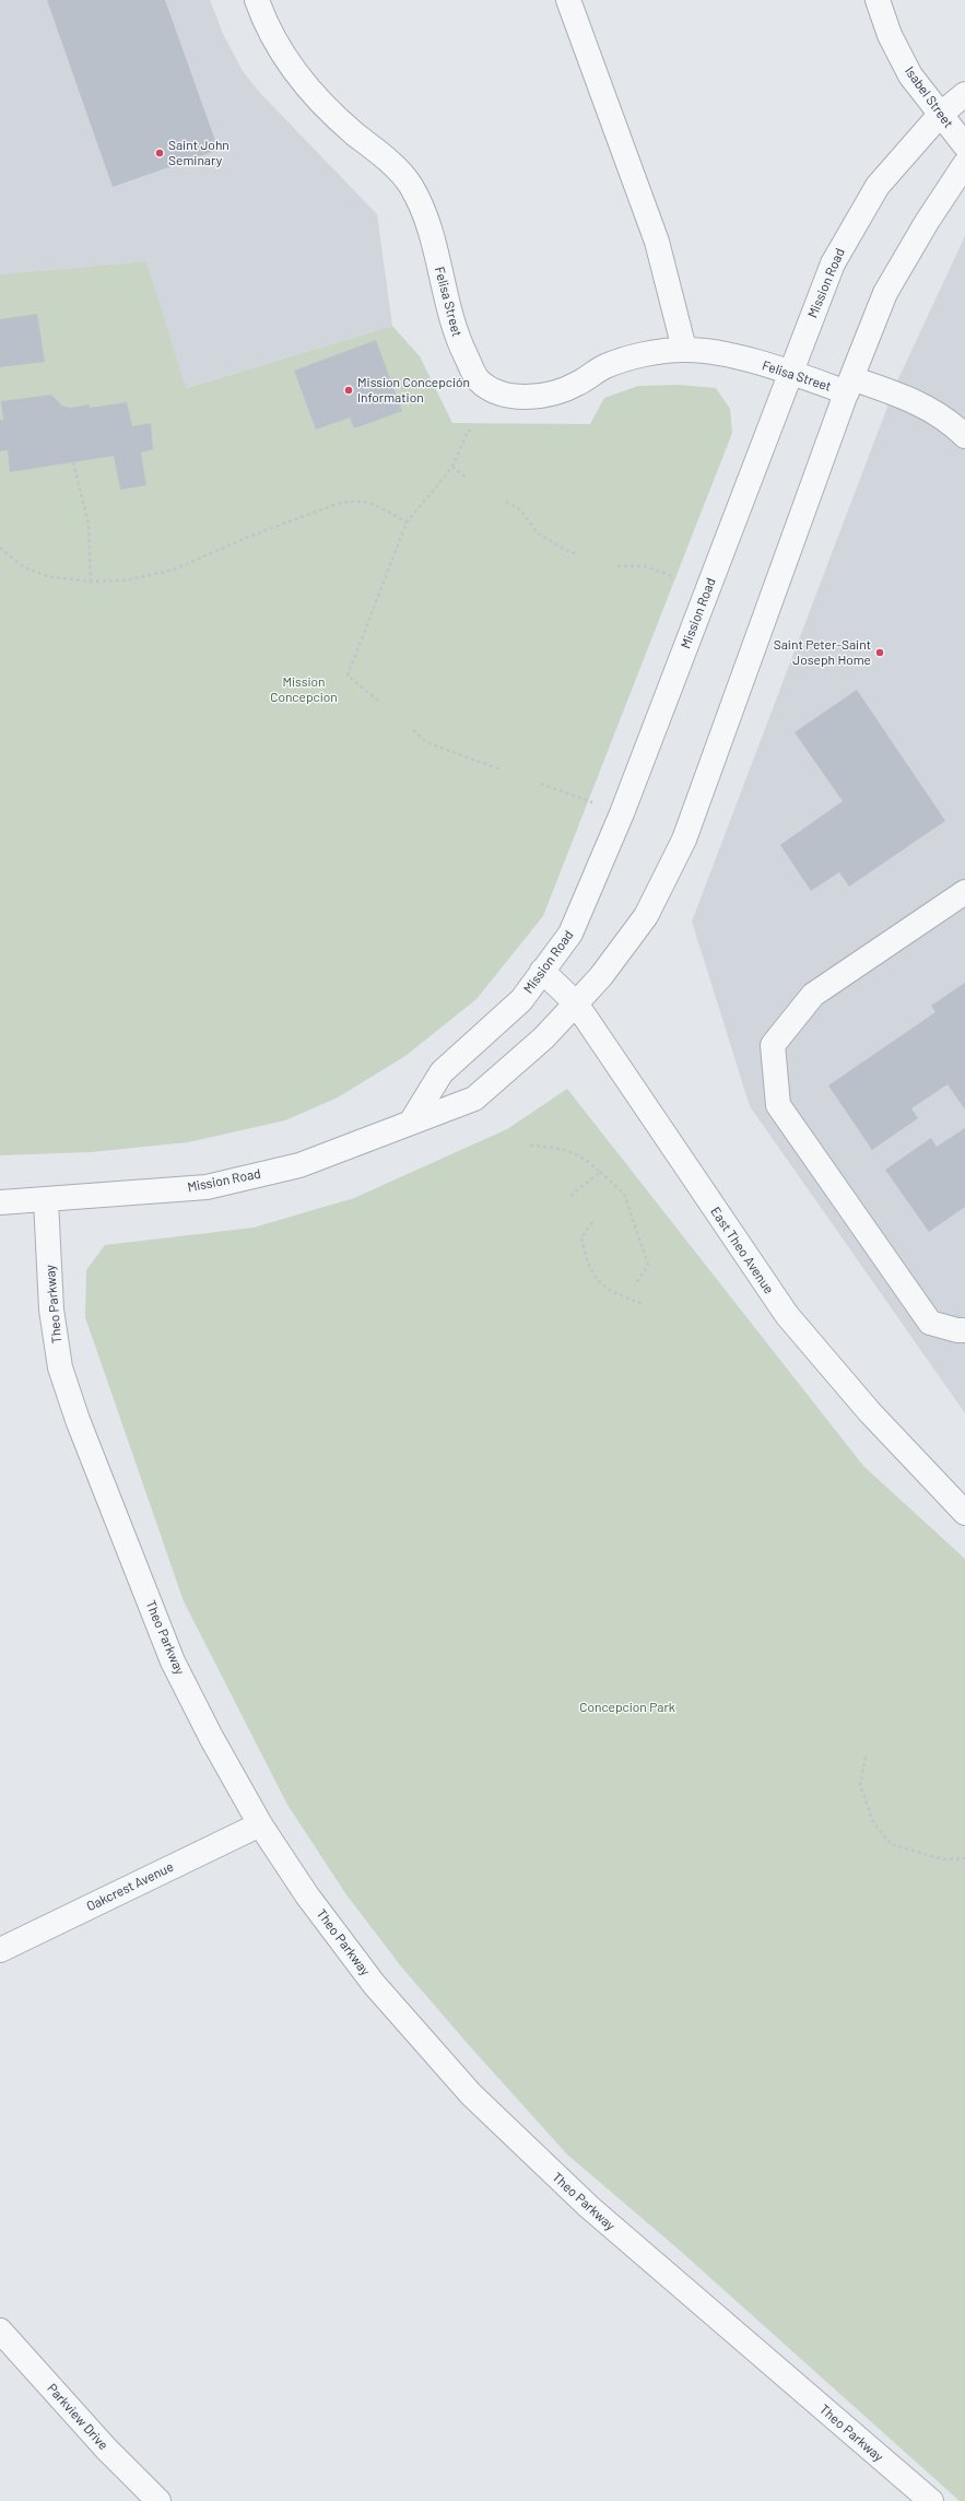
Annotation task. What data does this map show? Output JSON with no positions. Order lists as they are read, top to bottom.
{
  "streets": {
    "street": [
      "Isabel Street",
      "Mission Road",
      "Felisa Street",
      "East Theo Avenue",
      "Theo Parkway",
      "Oakcrest Avenue",
      "Parkview Drive"
    ]
  },
  "crossings": [
    ["Isabel Street", "Mission Road"],
    ["Mission Road", "Felisa Street"],
    ["Mission Road", "East Theo Avenue"],
    ["Mission Road", "Theo Parkway"],
    ["Theo Parkway", "Oakcrest Avenue"]
  ],
  "parks": ["Mission Concepcion", "Concepcion Park"],
  "places": ["Saint John Seminary", "Mission Concepción Information", "Saint Peter-Saint Joseph Home"]
}
